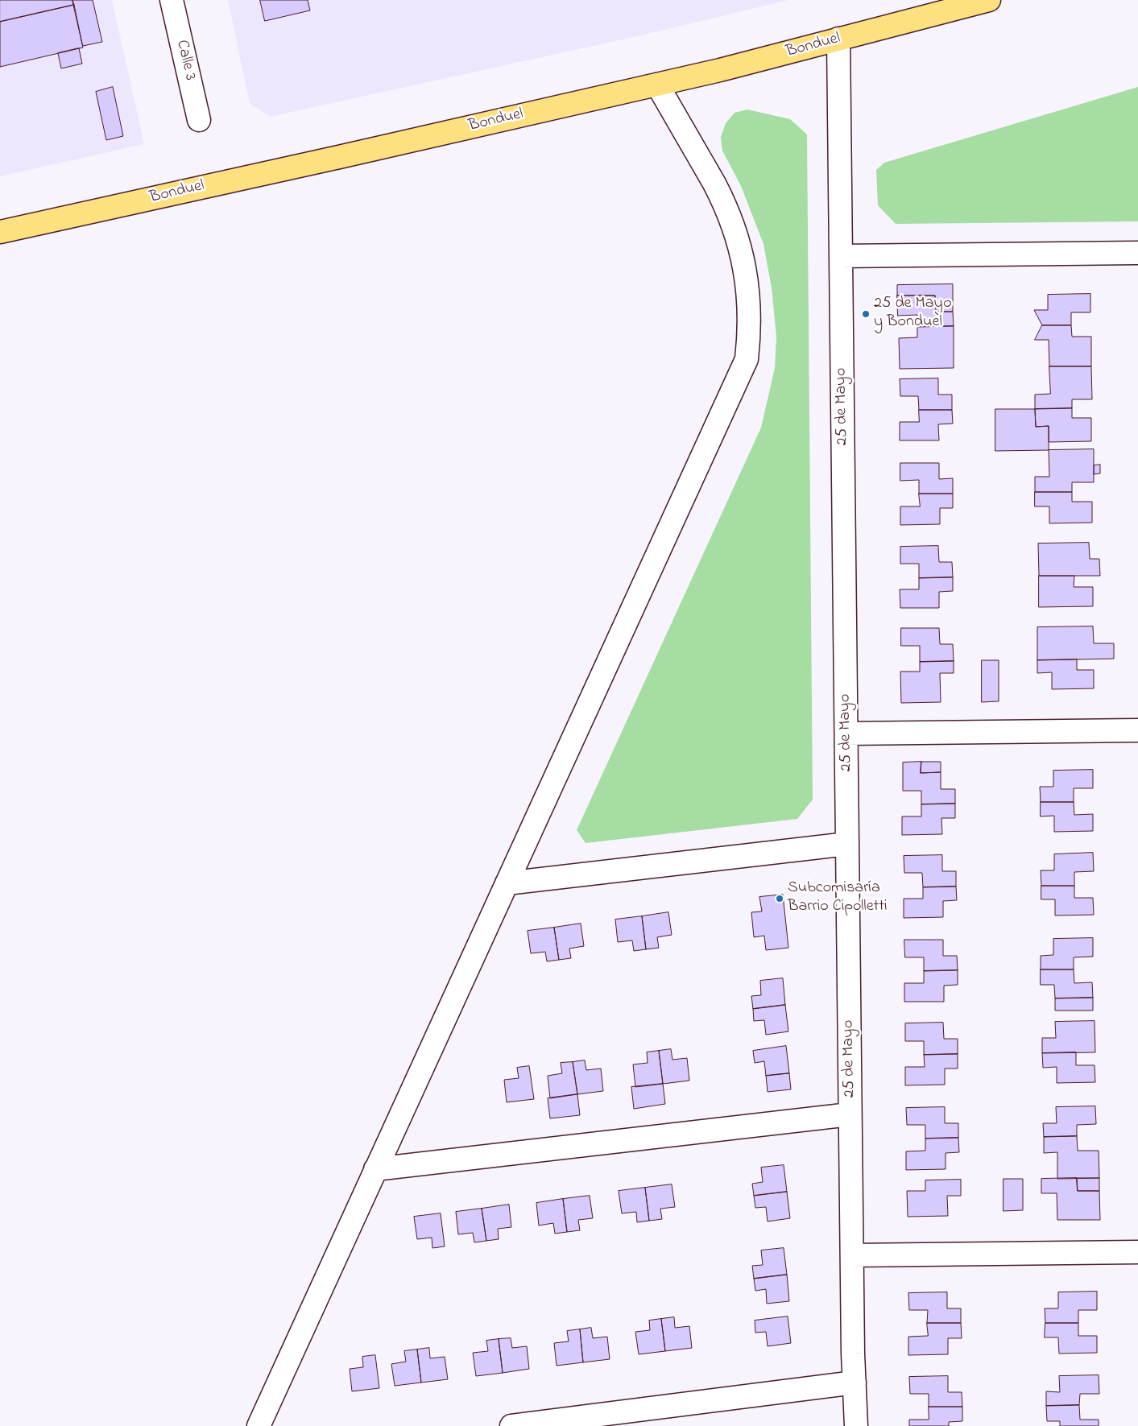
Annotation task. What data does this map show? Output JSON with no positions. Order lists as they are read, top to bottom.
{
  "streets": {
    "main road": ["Bonduel"],
    "street": ["Calle 3", "25 de Mayo"]
  },
  "crossings": [
    ["Bonduel", "25 de Mayo"]
  ],
  "places": ["25 de Mayo y Bonduel", "Subcomisaría Barrio Cipolletti"]
}
